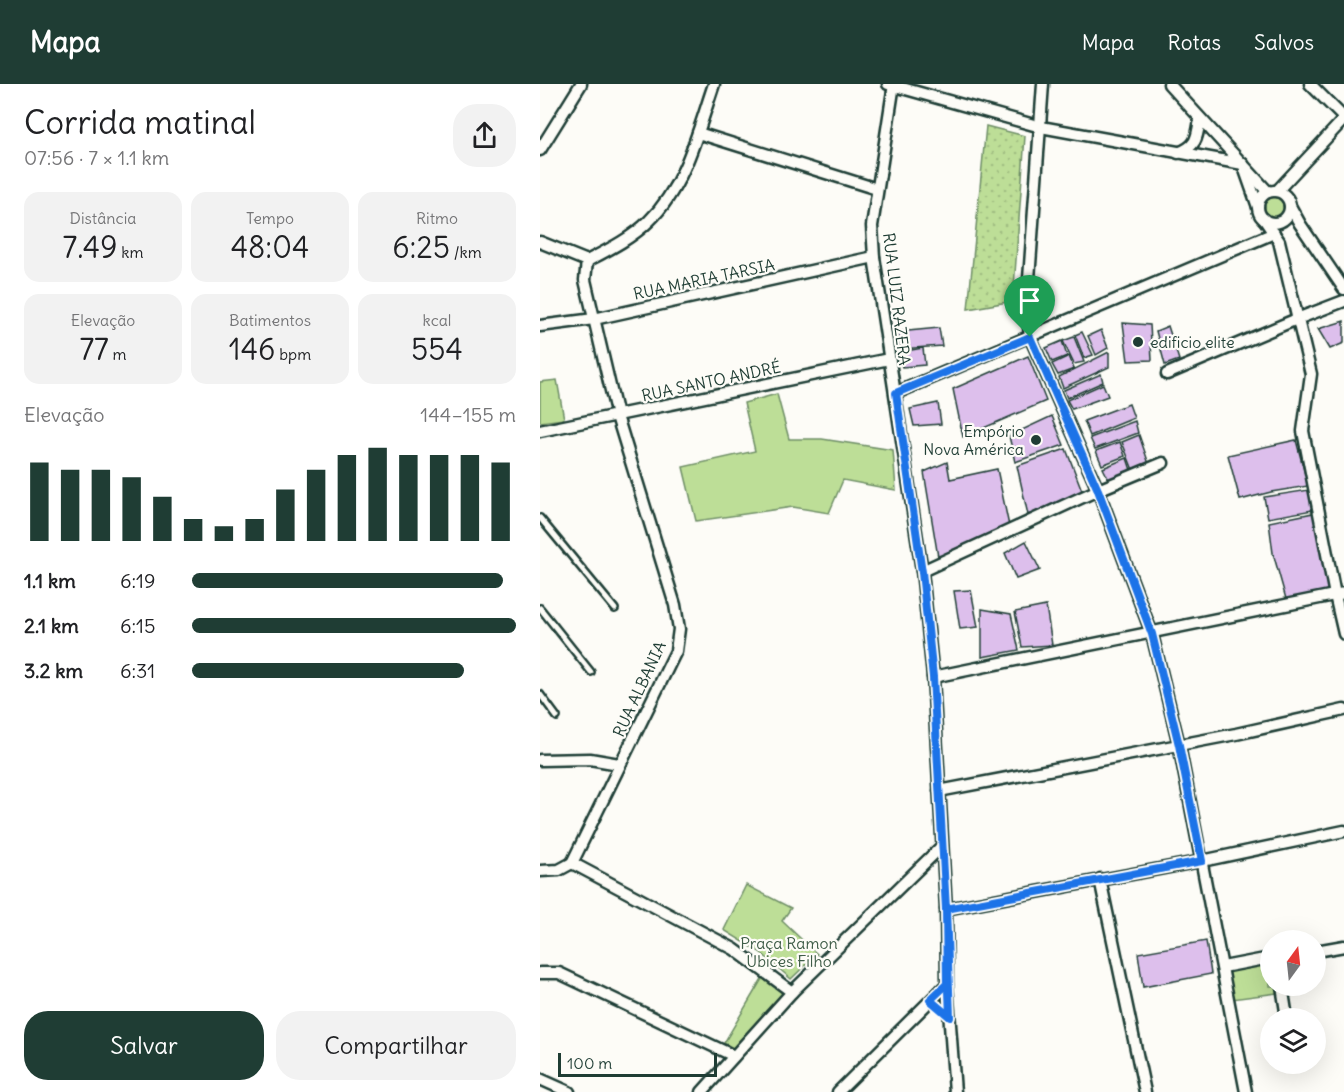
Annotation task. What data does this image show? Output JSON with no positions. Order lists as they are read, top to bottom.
{
  "streets": {
    "street": [
      "RUA MARIA TARSIA",
      "RUA LUIZ RAZERA",
      "RUA SANTO ANDRÉ",
      "RUA ALBANIA"
    ]
  },
  "crossings": [
    ["RUA MARIA TARSIA", "RUA LUIZ RAZERA"],
    ["RUA MARIA TARSIA", "RUA ALBANIA"],
    ["RUA LUIZ RAZERA", "RUA SANTO ANDRÉ"],
    ["RUA SANTO ANDRÉ", "RUA ALBANIA"]
  ],
  "parks": ["Praça Ramon Ubices Filho"],
  "places": ["edificio elite", "Empório Nova América"],
  "scale_bar": "100 m",
  "north": "top",
  "page": {
    "header": "Mapa",
    "nav": ["Mapa", "Rotas", "Salvos"],
    "heading": ["Corrida matinal", "07:56 · 7 × 1.1 km"],
    "stats": [
      ["Distância", "7.49 km"],
      ["Tempo", "48:04"],
      ["Ritmo", "6:25 /km"],
      ["Elevação", "77 m"],
      ["Batimentos", "146 bpm"],
      ["kcal", "554"]
    ],
    "chart": ["Elevação", "144–155 m"],
    "list": [
      {
        "name": "1.1 km",
        "note": "6:19"
      },
      {
        "name": "2.1 km",
        "note": "6:15"
      },
      {
        "name": "3.2 km",
        "note": "6:31"
      }
    ],
    "buttons": ["Salvar", "Compartilhar"],
    "scale": "100 m"
  }
}
